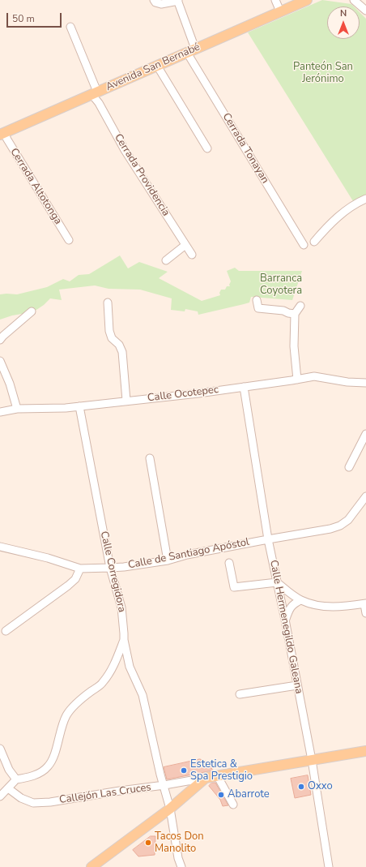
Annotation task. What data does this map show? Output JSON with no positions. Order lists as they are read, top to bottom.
{
  "streets": {
    "main road": ["Avenida San Bernabé"],
    "street": [
      "Cerrada Tonayan",
      "Cerrada Providencia",
      "Cerrada Altotonga",
      "Calle Ocotepec",
      "Calle de Santiago Apóstol",
      "Calle Corregidora",
      "Calle Hermenegildo Galeana",
      "Callejón Las Cruces"
    ]
  },
  "crossings": [
    ["Avenida San Bernabé", "Cerrada Tonayan"],
    ["Avenida San Bernabé", "Cerrada Providencia"],
    ["Avenida San Bernabé", "Cerrada Altotonga"],
    ["Calle Ocotepec", "Calle Corregidora"],
    ["Calle Ocotepec", "Calle Hermenegildo Galeana"],
    ["Calle de Santiago Apóstol", "Calle Corregidora"],
    ["Calle de Santiago Apóstol", "Calle Hermenegildo Galeana"],
    ["Calle Corregidora", "Callejón Las Cruces"]
  ],
  "parks": ["Panteón San Jerónimo", "Barranca Coyotera"],
  "places": [
    "Estetica & Spa Prestigio",
    "Oxxo",
    "Abarrote",
    "Tacos Don Manolito"
  ],
  "scale_bar": "50 m",
  "north": "top"
}
